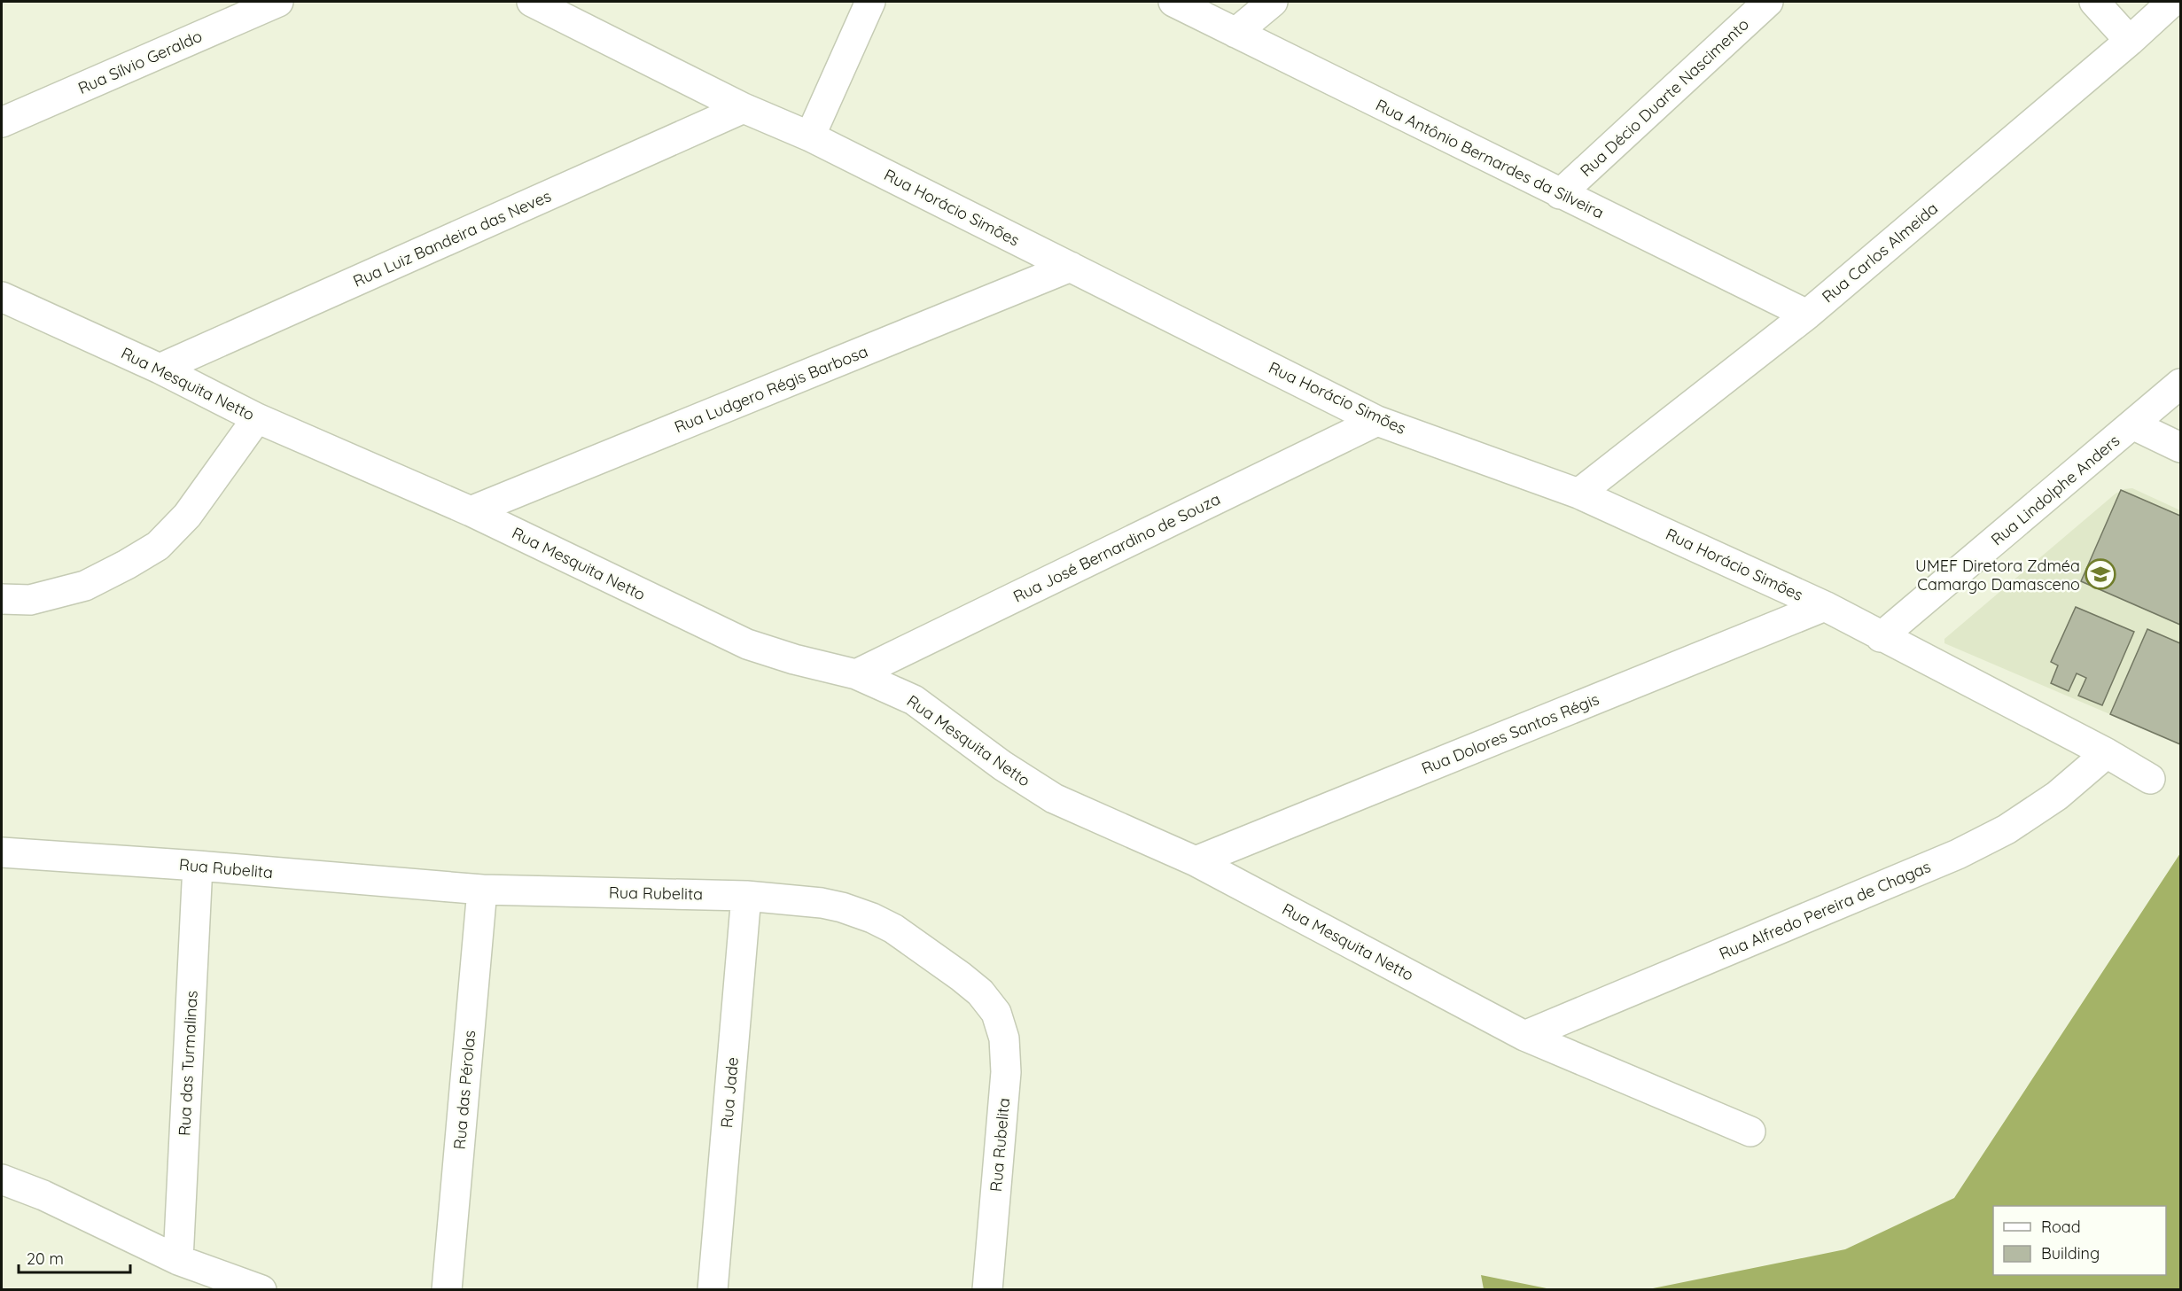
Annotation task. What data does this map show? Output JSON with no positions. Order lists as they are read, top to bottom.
{
  "streets": {
    "street": [
      "Rua Sílvio Geraldo",
      "Rua Décio Duarte Nascimento",
      "Rua Antônio Bernardes da Silveira",
      "Rua Horácio Simões",
      "Rua Luiz Bandeira das Neves",
      "Rua Carlos Almeida",
      "Rua Mesquita Netto",
      "Rua Ludgero Régis Barbosa",
      "Rua Lindolphe Anders",
      "Rua José Bernardino de Souza",
      "Rua Dolores Santos Régis",
      "Rua Rubelita",
      "Rua Alfredo Pereira de Chagas",
      "Rua das Turmalinas",
      "Rua das Pérolas",
      "Rua Jade"
    ]
  },
  "crossings": [
    ["Rua Décio Duarte Nascimento", "Rua Antônio Bernardes da Silveira"],
    ["Rua Antônio Bernardes da Silveira", "Rua Carlos Almeida"],
    ["Rua Horácio Simões", "Rua Luiz Bandeira das Neves"],
    ["Rua Horácio Simões", "Rua Carlos Almeida"],
    ["Rua Horácio Simões", "Rua Ludgero Régis Barbosa"],
    ["Rua Horácio Simões", "Rua Lindolphe Anders"],
    ["Rua Horácio Simões", "Rua José Bernardino de Souza"],
    ["Rua Horácio Simões", "Rua Dolores Santos Régis"],
    ["Rua Horácio Simões", "Rua Alfredo Pereira de Chagas"],
    ["Rua Luiz Bandeira das Neves", "Rua Mesquita Netto"],
    ["Rua Mesquita Netto", "Rua Ludgero Régis Barbosa"],
    ["Rua Mesquita Netto", "Rua José Bernardino de Souza"],
    ["Rua Mesquita Netto", "Rua Dolores Santos Régis"],
    ["Rua Mesquita Netto", "Rua Alfredo Pereira de Chagas"],
    ["Rua Rubelita", "Rua das Turmalinas"],
    ["Rua Rubelita", "Rua das Pérolas"],
    ["Rua Rubelita", "Rua Jade"]
  ],
  "places": {
    "school or university": ["UMEF Diretora Zdméa Camargo Damasceno"]
  },
  "legend": ["Road", "Building"],
  "scale_bar": "20 m"
}
